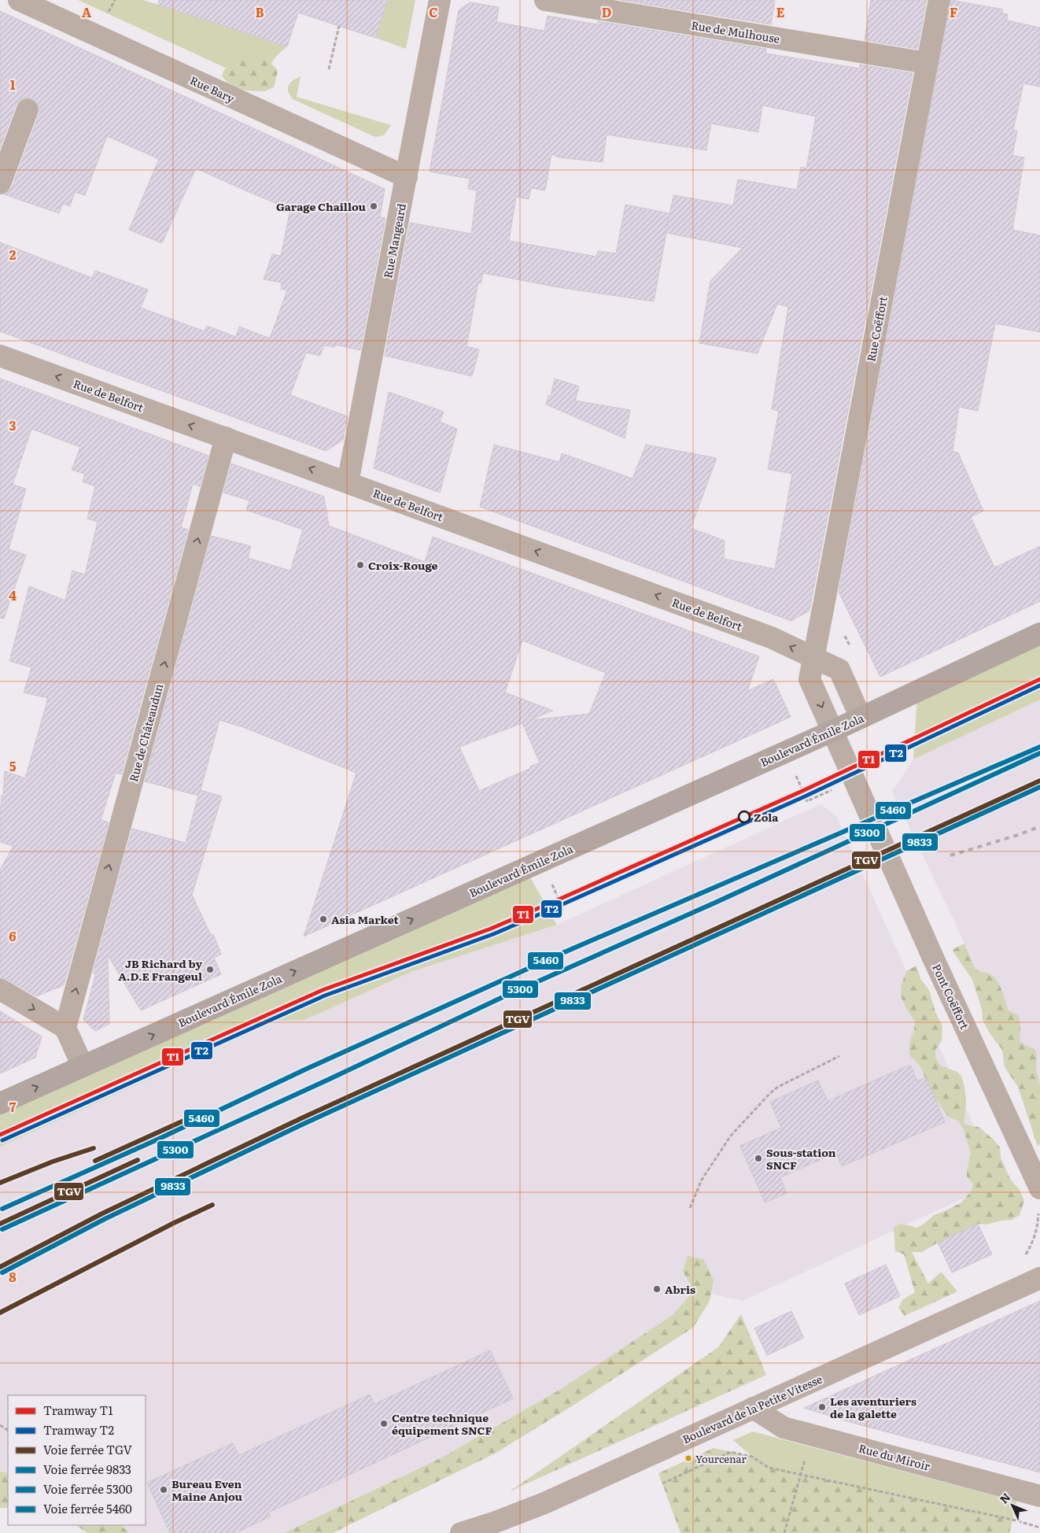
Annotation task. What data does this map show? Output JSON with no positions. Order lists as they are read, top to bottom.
{
  "streets": {
    "main road": ["Boulevard Émile Zola"],
    "street": [
      "Rue de Mulhouse",
      "Rue Bary",
      "Rue Mangeard",
      "Rue Coëffort",
      "Rue de Belfort",
      "Rue de Châteaudun",
      "Pont Coëffort",
      "Boulevard de la Petite Vitesse",
      "Rue du Miroir"
    ]
  },
  "crossings": [
    ["Rue de Mulhouse", "Rue Coëffort"],
    ["Rue Bary", "Rue Mangeard"],
    ["Rue Mangeard", "Rue de Belfort"],
    ["Rue Coëffort", "Rue de Belfort"],
    ["Rue Coëffort", "Boulevard Émile Zola"],
    ["Rue Coëffort", "Pont Coëffort"],
    ["Rue de Belfort", "Rue de Châteaudun"],
    ["Rue de Belfort", "Boulevard Émile Zola"],
    ["Boulevard Émile Zola", "Pont Coëffort"],
    ["Boulevard de la Petite Vitesse", "Rue du Miroir"]
  ],
  "one_way": ["Rue de Belfort", "Rue de Châteaudun", "Boulevard Émile Zola"],
  "places": [
    "Garage Chaillou",
    "Croix-Rouge",
    "Zola",
    "Asia Market",
    "JB Richard by A.D.E Frangeul",
    "Sous-station SNCF",
    "Abris",
    "Les aventuriers de la galette",
    "Centre technique équipement SNCF",
    "Yourcenar",
    "Bureau Even Maine Anjou"
  ],
  "lines": [
    "tram line T1",
    "tram line T2",
    "rail line 5460",
    "rail line 5300",
    "rail line TGV",
    "rail line 9833"
  ],
  "legend": [
    "Tramway T1",
    "Tramway T2",
    "Voie ferrée TGV",
    "Voie ferrée 9833",
    "Voie ferrée 5300",
    "Voie ferrée 5460"
  ],
  "north": "top left",
  "grid": {
    "columns": [
      "A",
      "B",
      "C",
      "D",
      "E",
      "F"
    ],
    "rows": [
      "1",
      "2",
      "3",
      "4",
      "5",
      "6",
      "7",
      "8"
    ]
  }
}
